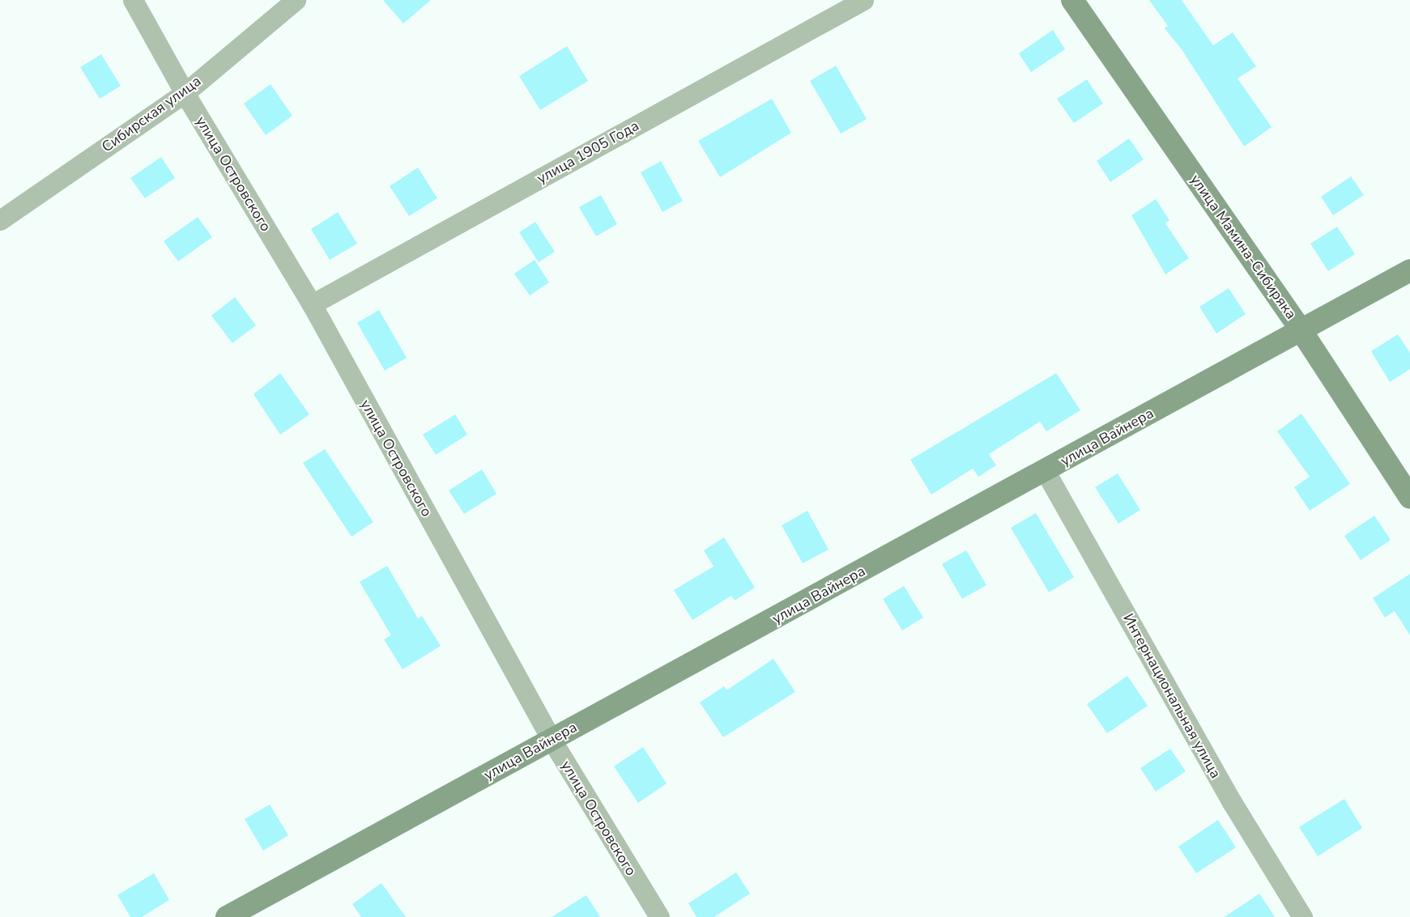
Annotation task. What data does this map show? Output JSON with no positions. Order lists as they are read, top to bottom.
{
  "streets": {
    "street": [
      "Сибирская улица",
      "улица 1905 Года",
      "улица Островского",
      "улица Мамина-Сибиряка",
      "улица Вайнера",
      "Интернациональная улица"
    ]
  },
  "crossings": [
    ["Сибирская улица", "улица Островского"],
    ["улица 1905 Года", "улица Островского"],
    ["улица Островского", "улица Вайнера"],
    ["улица Мамина-Сибиряка", "улица Вайнера"],
    ["улица Вайнера", "Интернациональная улица"]
  ]
}
